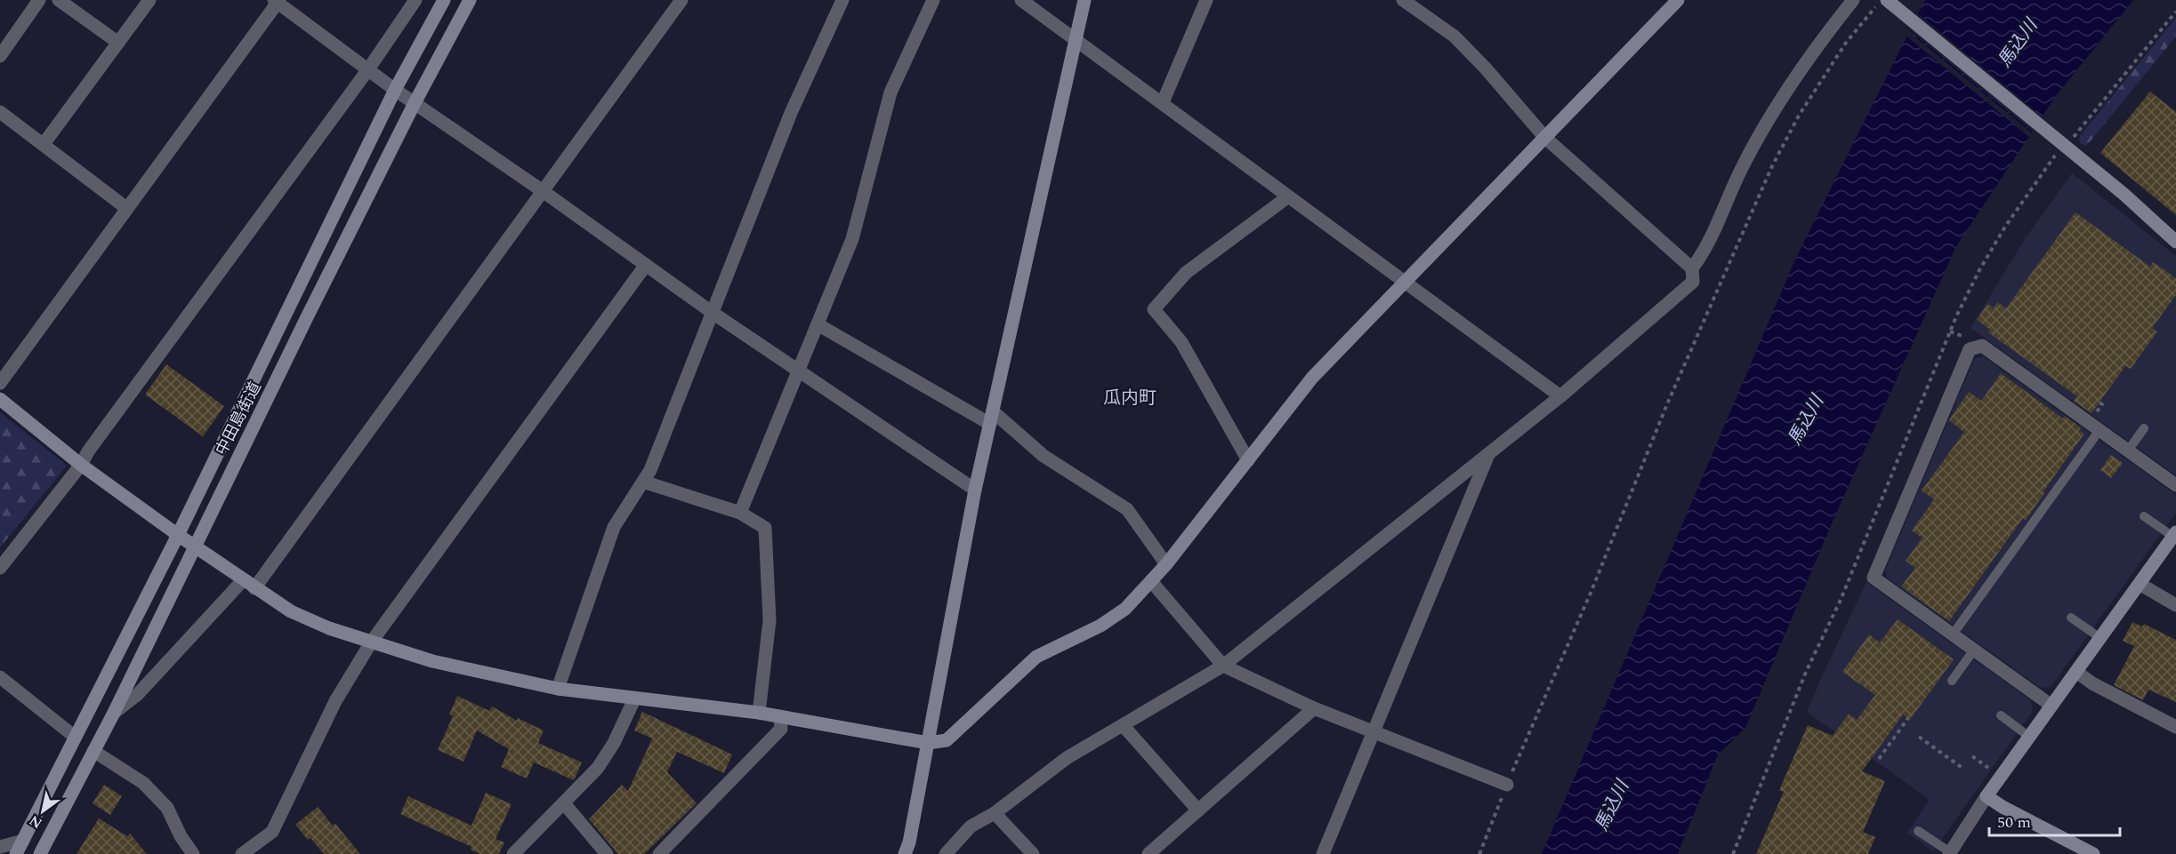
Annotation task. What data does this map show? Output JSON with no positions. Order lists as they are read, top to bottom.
{
  "streets": {
    "street": ["中田島街道"]
  },
  "districts": ["瓜内町"],
  "water": ["馬込川"],
  "scale_bar": "50 m",
  "north": "bottom left"
}
